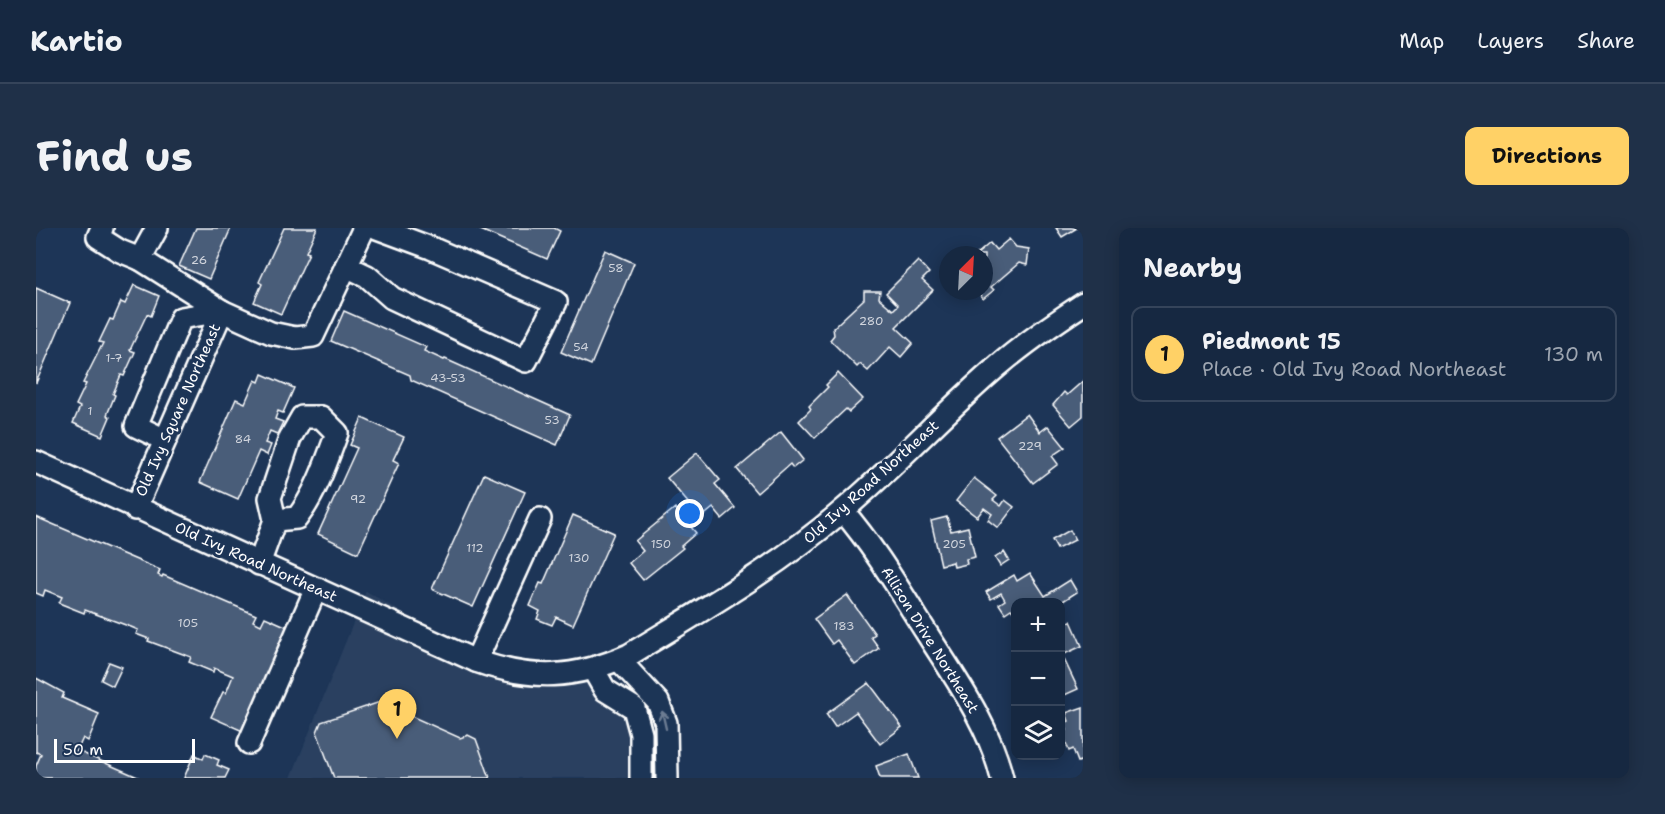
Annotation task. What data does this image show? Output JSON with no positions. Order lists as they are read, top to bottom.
{
  "streets": {
    "street": ["Old Ivy Square Northeast", "Old Ivy Road Northeast", "Allison Drive Northeast"]
  },
  "crossings": [
    ["Old Ivy Square Northeast", "Old Ivy Road Northeast"],
    ["Old Ivy Road Northeast", "Allison Drive Northeast"]
  ],
  "house_numbers": [
    "26",
    "58",
    "280",
    "54",
    "1-7",
    "43-53",
    "1",
    "53",
    "84",
    "229",
    "92",
    "150",
    "205",
    "112",
    "130",
    "105",
    "183"
  ],
  "scale_bar": "50 m",
  "north": "top right",
  "page": {
    "header": "Kartio",
    "nav": ["Map", "Layers", "Share"],
    "buttons": "Directions",
    "title": "Find us",
    "heading": "Nearby",
    "list": [
      {
        "mark": "1",
        "name": "Piedmont 15",
        "note": "Place · Old Ivy Road Northeast",
        "value": "130 m"
      }
    ],
    "map_buttons": ["+", "−"],
    "pins": "1",
    "scale": "50 m"
  }
}
